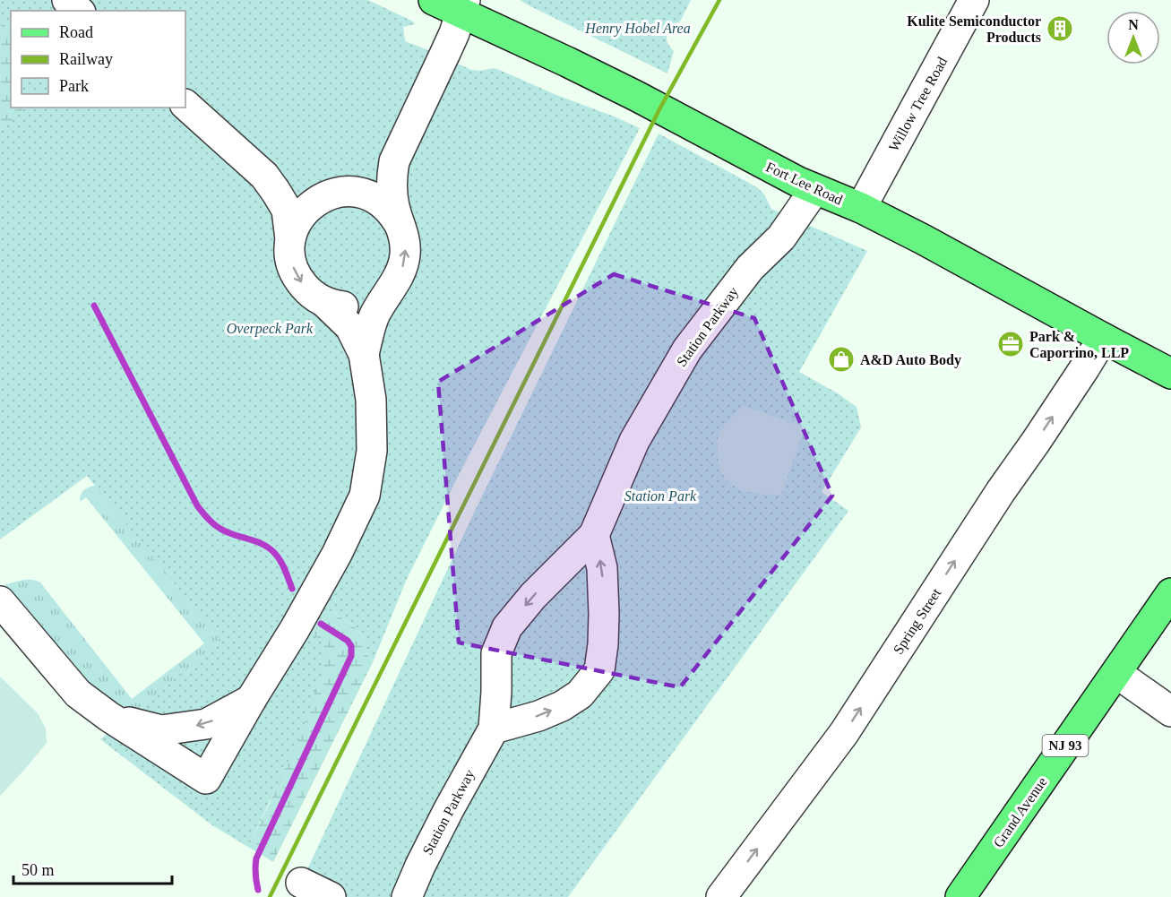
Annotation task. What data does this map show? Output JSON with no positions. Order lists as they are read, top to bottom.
{
  "streets": {
    "main road": ["Fort Lee Road", "NJ 93", "Grand Avenue"],
    "street": ["Willow Tree Road", "Station Parkway", "Spring Street"]
  },
  "crossings": [
    ["Willow Tree Road", "Fort Lee Road"],
    ["Fort Lee Road", "Station Parkway"],
    ["Fort Lee Road", "Spring Street"]
  ],
  "one_way": ["Spring Street"],
  "parks": ["Henry Hobel Area", "Overpeck Park", "Station Park"],
  "places": {
    "building": ["Kulite Semiconductor Products"],
    "office": ["Park & Caporrino, LLP"],
    "shop": ["A&D Auto Body"]
  },
  "legend": ["Road", "Railway", "Park"],
  "scale_bar": "50 m",
  "north": "top"
}
